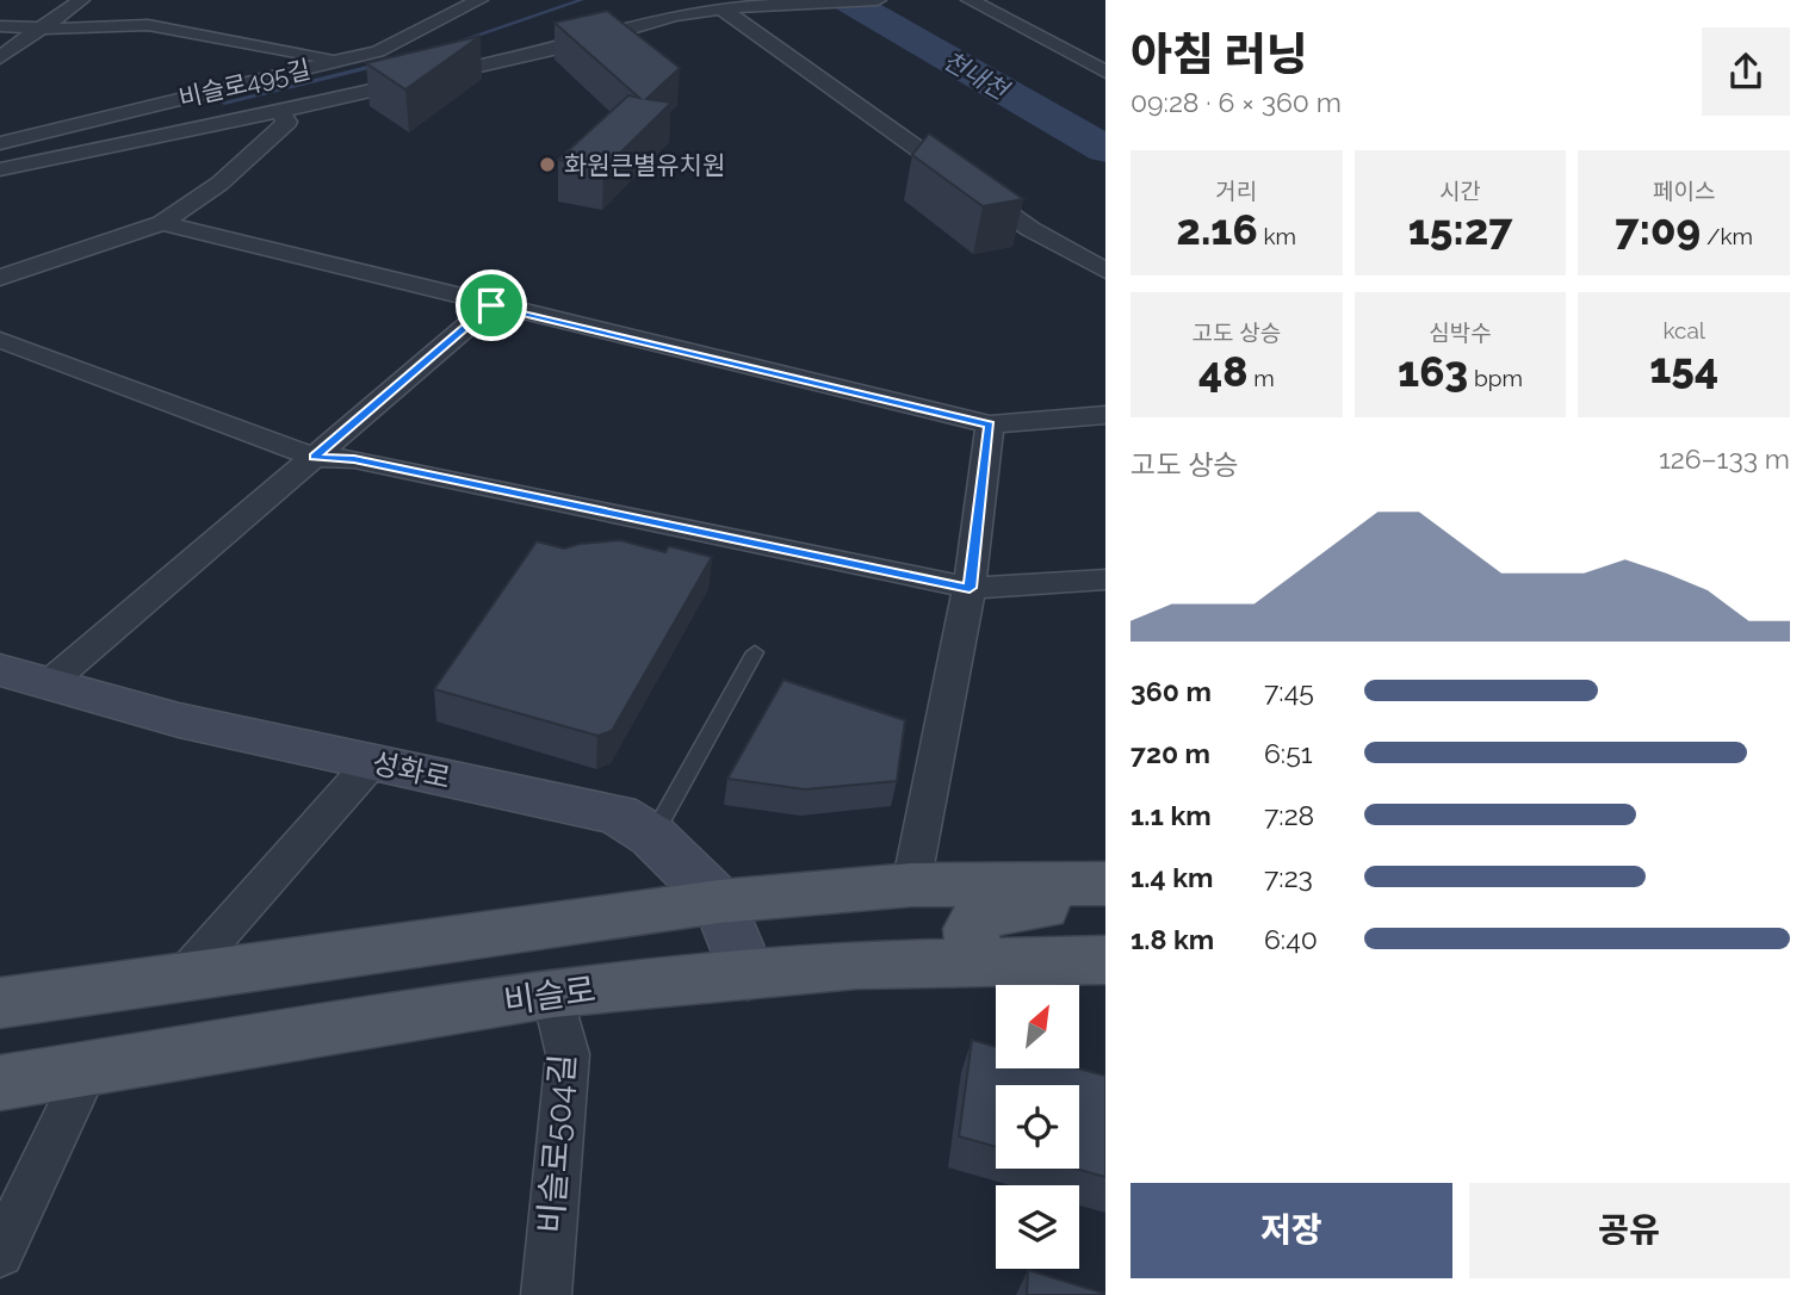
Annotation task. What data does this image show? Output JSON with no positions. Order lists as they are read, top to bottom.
{
  "streets": {
    "main road": ["성화로", "비슬로"],
    "street": ["비슬로495길", "비슬로504길"]
  },
  "crossings": [
    ["성화로", "비슬로"],
    ["비슬로", "비슬로504길"]
  ],
  "water": ["천내천"],
  "places": ["화원큰별유치원"],
  "north": "top right",
  "page": {
    "heading": ["아침 러닝", "09:28 · 6 × 360 m"],
    "stats": [
      ["거리", "2.16 km"],
      ["시간", "15:27"],
      ["페이스", "7:09 /km"],
      ["고도 상승", "48 m"],
      ["심박수", "163 bpm"],
      ["kcal", "154"]
    ],
    "chart": ["고도 상승", "126–133 m"],
    "list": [
      {
        "name": "360 m",
        "note": "7:45"
      },
      {
        "name": "720 m",
        "note": "6:51"
      },
      {
        "name": "1.1 km",
        "note": "7:28"
      },
      {
        "name": "1.4 km",
        "note": "7:23"
      },
      {
        "name": "1.8 km",
        "note": "6:40"
      }
    ],
    "buttons": ["저장", "공유"]
  }
}
